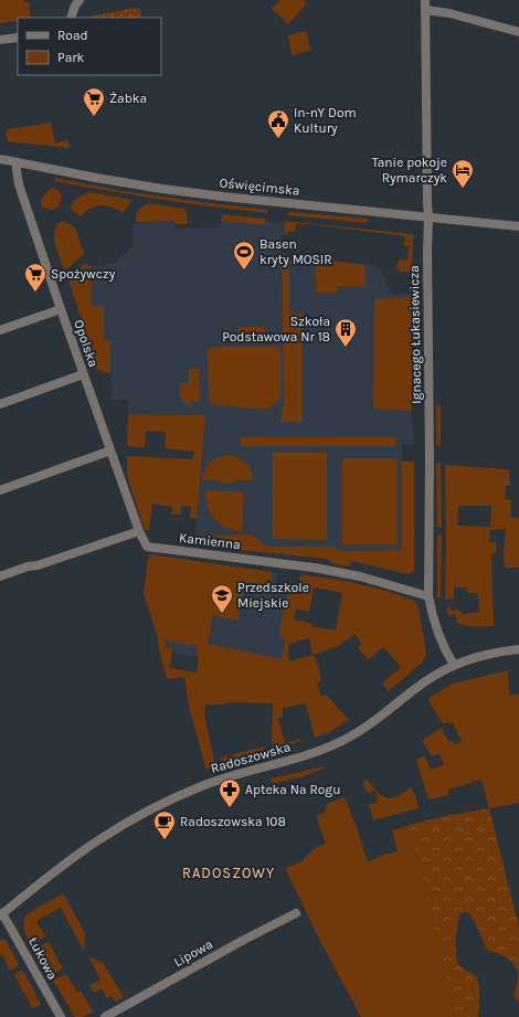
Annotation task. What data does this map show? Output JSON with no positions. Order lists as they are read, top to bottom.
{
  "streets": {
    "street": [
      "Oświęcimska",
      "Ignacego Łukasiewicza",
      "Opolska",
      "Kamienna",
      "Radoszowska",
      "Lipowa",
      "Łukowa"
    ]
  },
  "crossings": [
    ["Oświęcimska", "Ignacego Łukasiewicza"],
    ["Oświęcimska", "Opolska"],
    ["Ignacego Łukasiewicza", "Kamienna"],
    ["Ignacego Łukasiewicza", "Radoszowska"],
    ["Opolska", "Kamienna"],
    ["Radoszowska", "Łukowa"]
  ],
  "districts": ["RADOSZOWY"],
  "places": {
    "supermarket": ["Żabka", "Spożywczy"],
    "public building": ["In-nY Dom Kultury"],
    "hotel": ["Tanie pokoje Rymarczyk"],
    "sports": ["Basen kryty MOSIR"],
    "building": ["Szkoła Podstawowa Nr 18"],
    "school or university": ["Przedszkole Miejskie"],
    "pharmacy": ["Apteka Na Rogu"],
    "cafe": ["Radoszowska 108"]
  },
  "legend": ["Road", "Park"]
}
